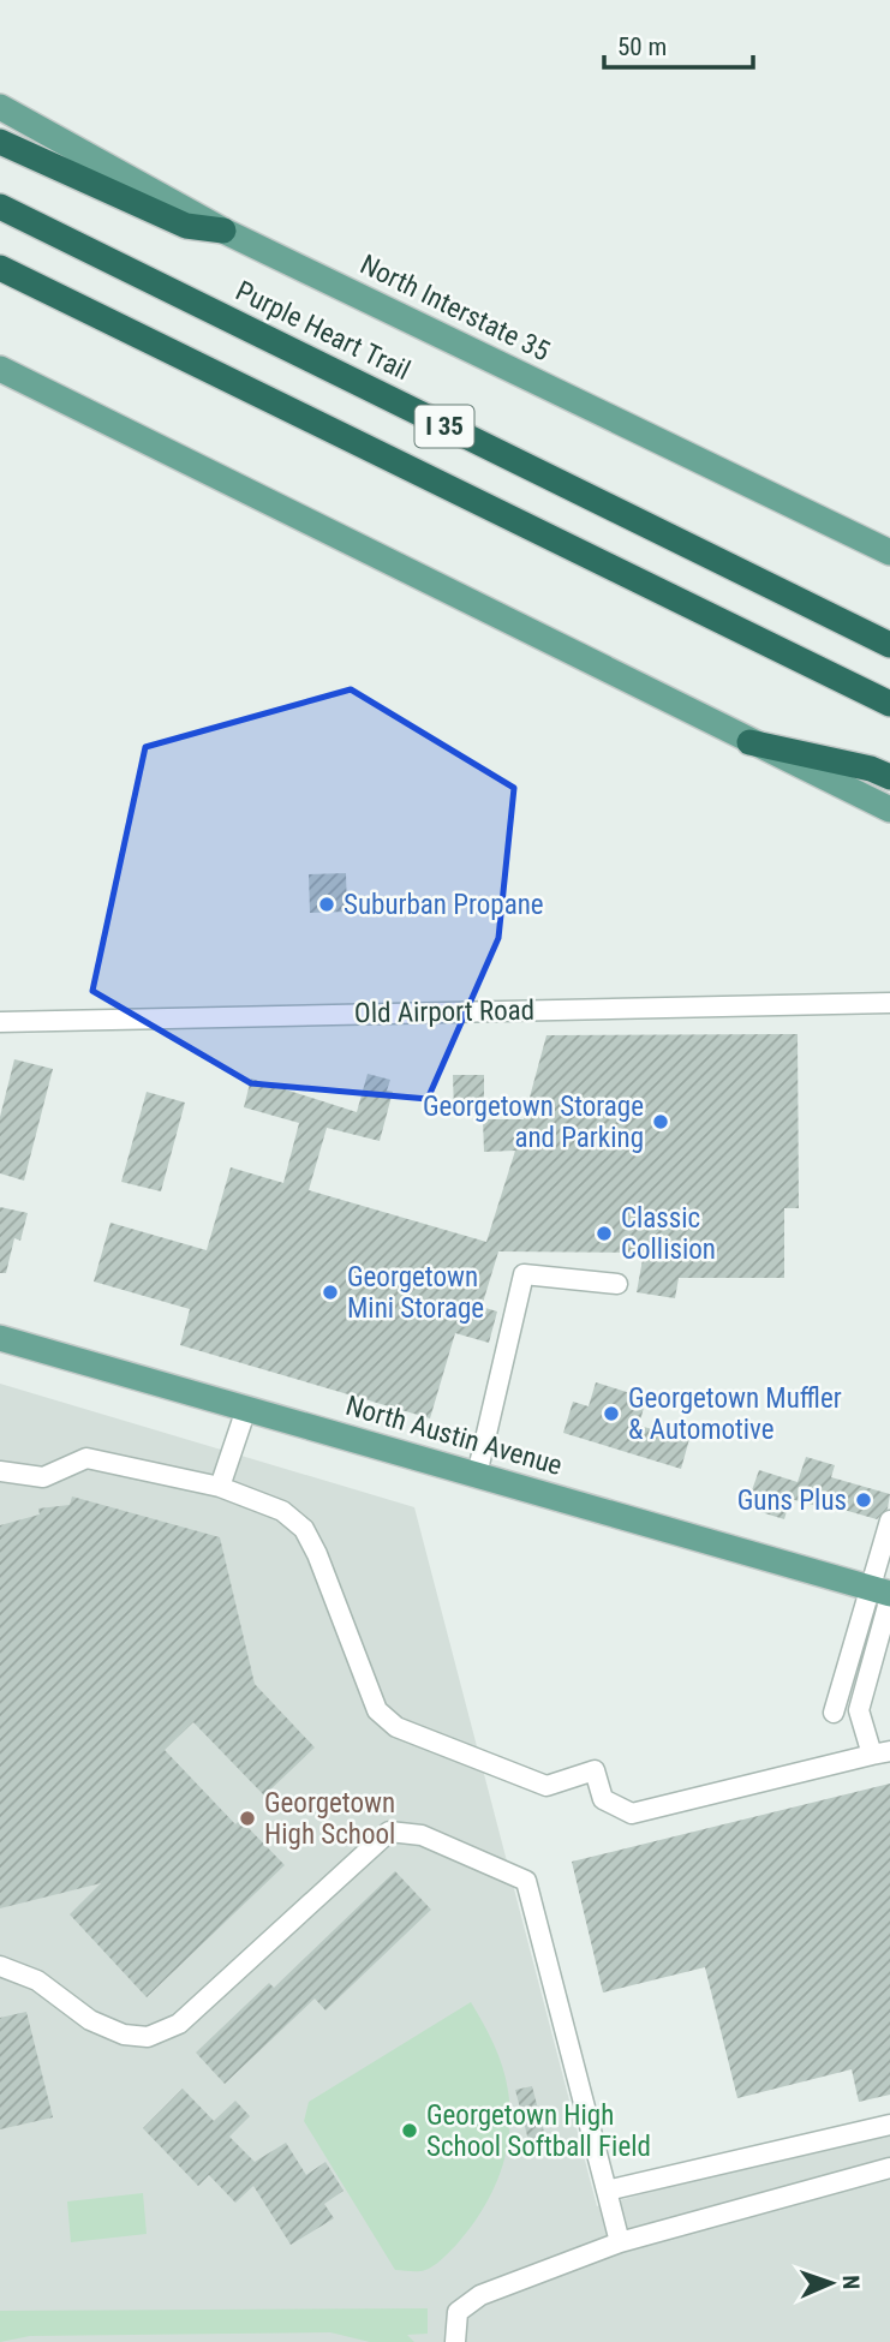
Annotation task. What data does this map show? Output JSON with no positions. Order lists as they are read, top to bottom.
{
  "streets": {
    "highway": ["Purple Heart Trail", "I 35"],
    "main road": ["North Interstate 35", "North Austin Avenue"],
    "street": ["Old Airport Road"]
  },
  "places": [
    "Suburban Propane",
    "Georgetown Storage and Parking",
    "Classic Collision",
    "Georgetown Mini Storage",
    "Georgetown Muffler & Automotive",
    "Guns Plus",
    "Georgetown High School",
    "Georgetown High School Softball Field"
  ],
  "scale_bar": "50 m",
  "north": "right"
}
